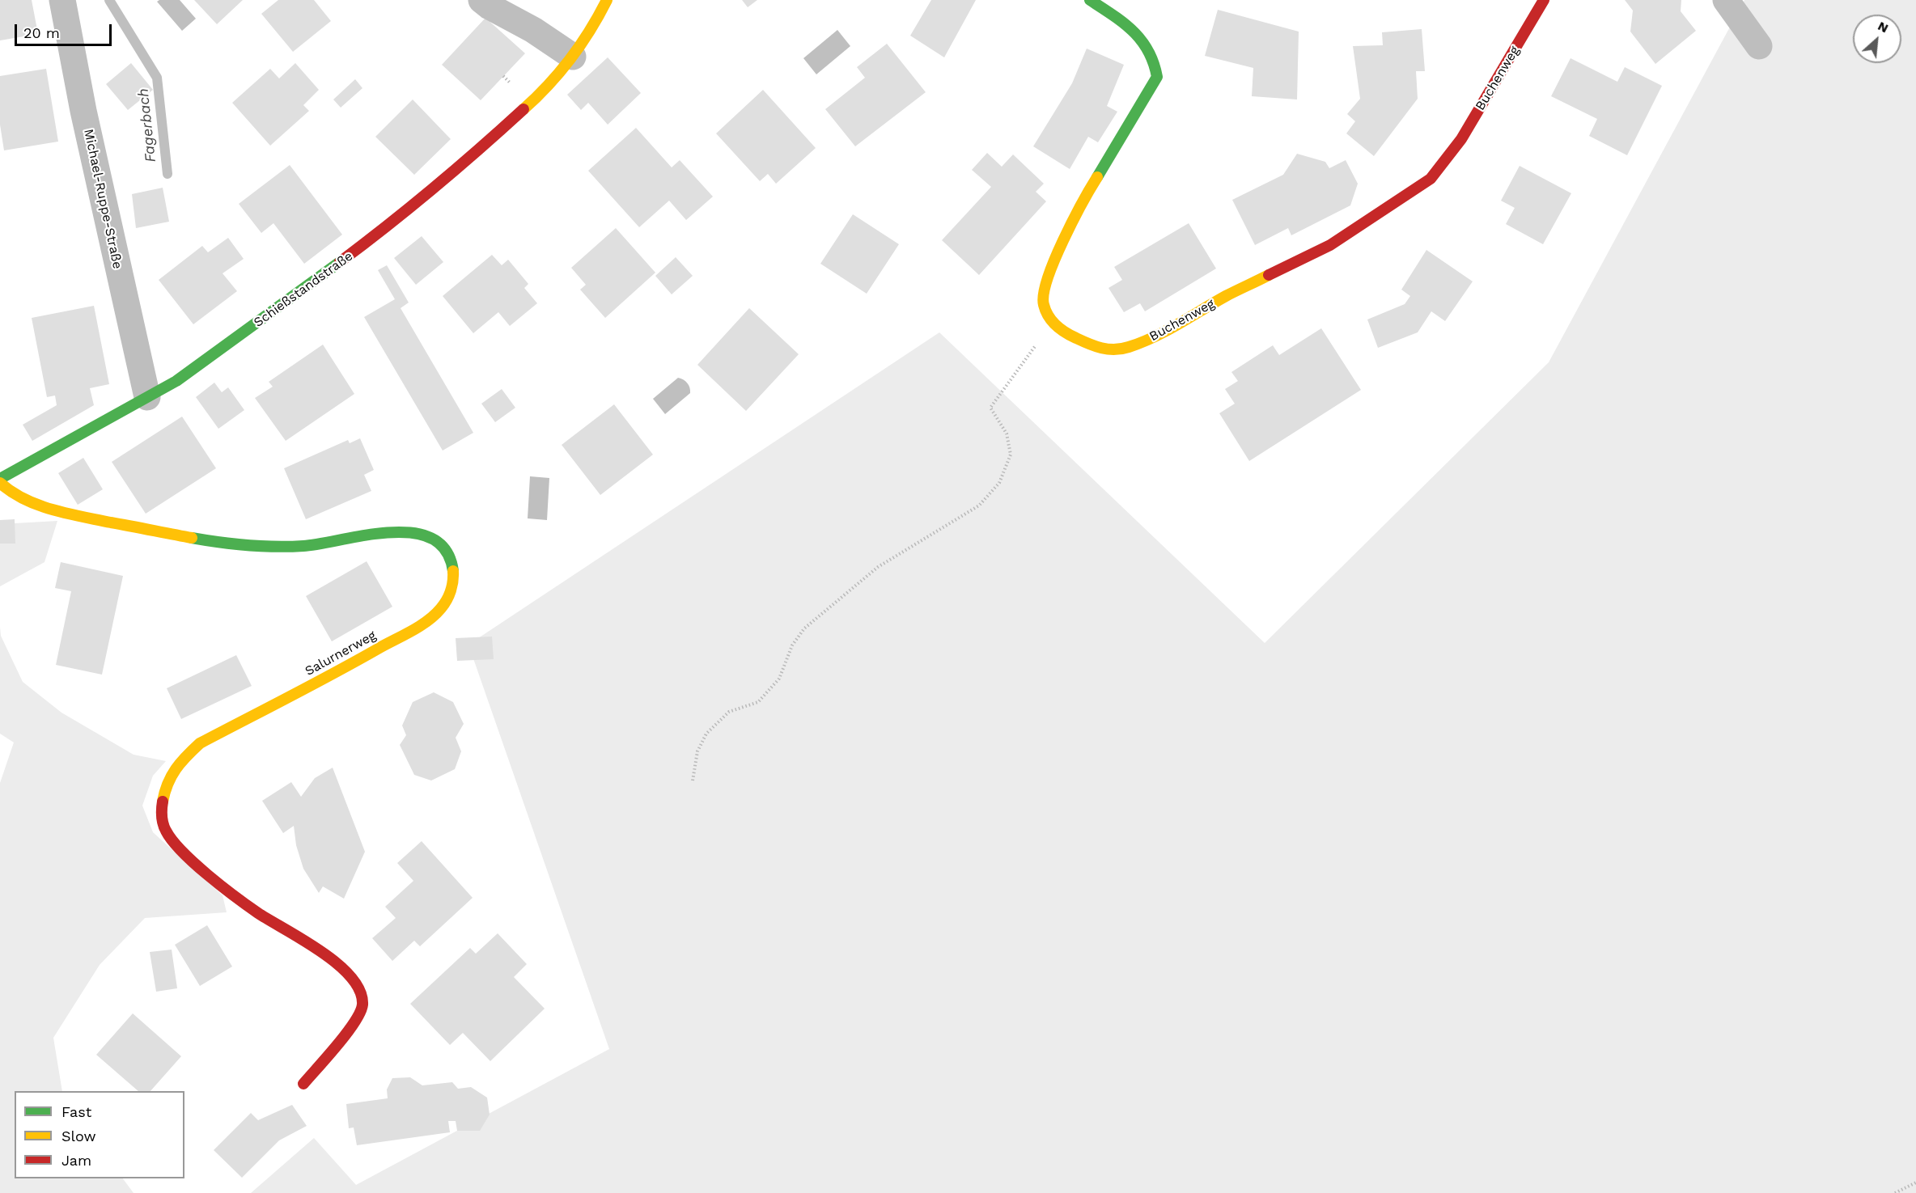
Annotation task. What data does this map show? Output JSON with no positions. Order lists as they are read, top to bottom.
{
  "streets": {
    "street": [
      "Buchenweg",
      "Michael-Ruppe-Straße",
      "Schießstandstraße",
      "Salurnerweg"
    ]
  },
  "crossings": [
    ["Michael-Ruppe-Straße", "Schießstandstraße"],
    ["Schießstandstraße", "Salurnerweg"]
  ],
  "water": ["Fagerbach"],
  "legend": ["Fast", "Slow", "Jam"],
  "scale_bar": "20 m",
  "north": "top right"
}
